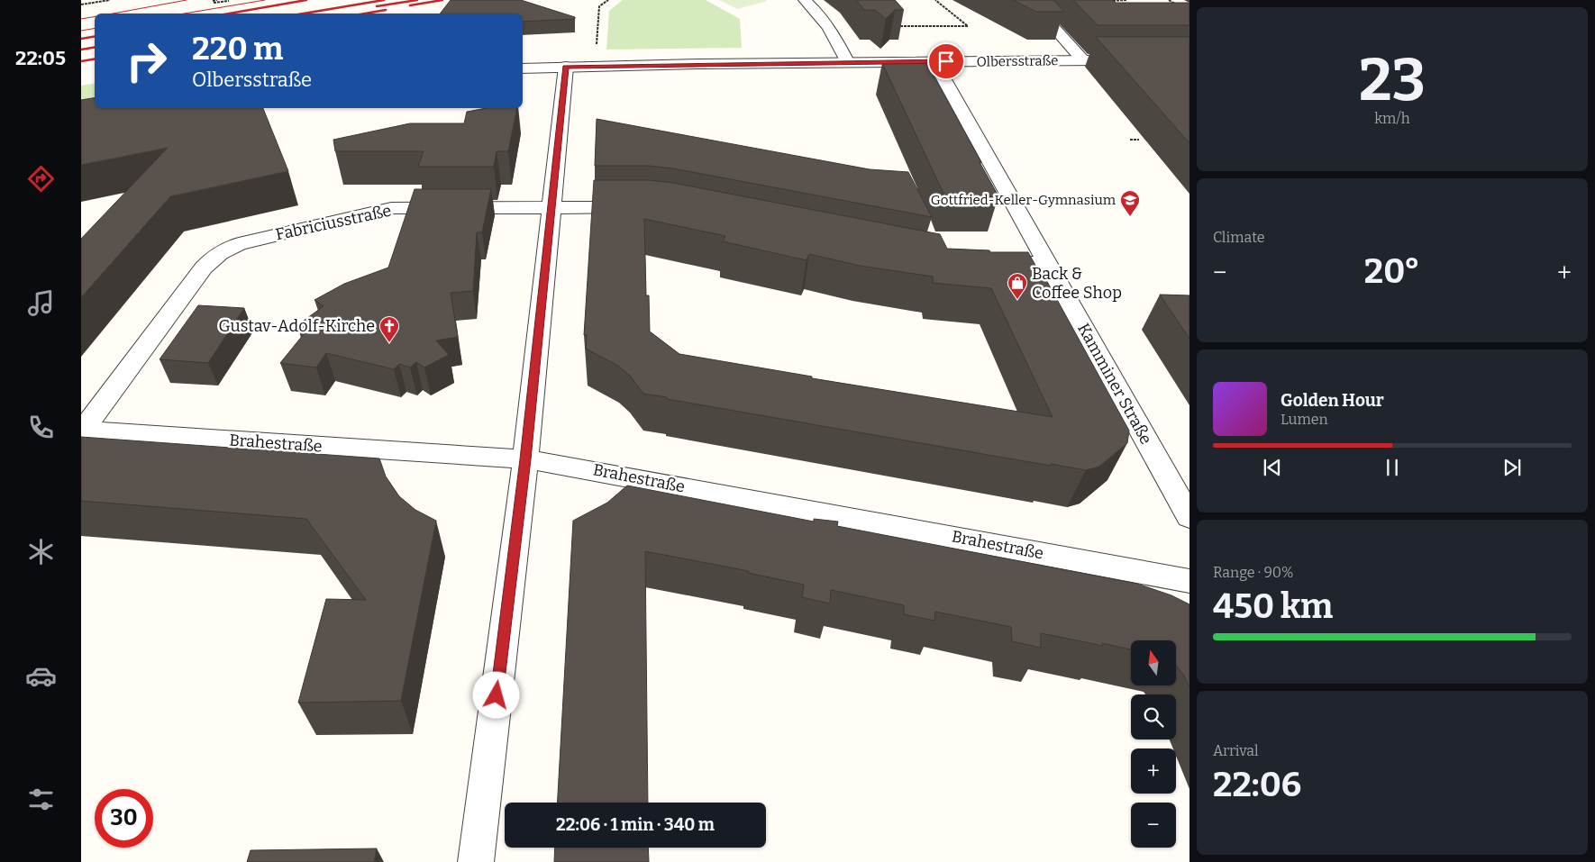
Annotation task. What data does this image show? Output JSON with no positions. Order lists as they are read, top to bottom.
{
  "streets": {
    "street": [
      "Olbersstraße",
      "Fabriciusstraße",
      "Kamminer Straße",
      "Brahestraße"
    ]
  },
  "crossings": [
    ["Olbersstraße", "Kamminer Straße"],
    ["Fabriciusstraße", "Brahestraße"]
  ],
  "places": {
    "school or university": ["Gottfried-Keller-Gymnasium"],
    "shop": ["Back & Coffee Shop"],
    "church": ["Gustav-Adolf-Kirche"]
  },
  "north": "top",
  "page": {
    "tabs": "22:05",
    "tile": [
      ["23", "km/h"],
      "Climate",
      ["Range · 90%", "450 km"],
      ["Arrival", "22:06"]
    ],
    "turn": ["220 m", "Olbersstraße"],
    "heat": ["−", "20°", "+"],
    "song": ["Golden Hour", "Lumen"],
    "map_buttons": ["+", "−"],
    "limit": "30",
    "trip": "22:06 · 1 min · 340 m"
  }
}
